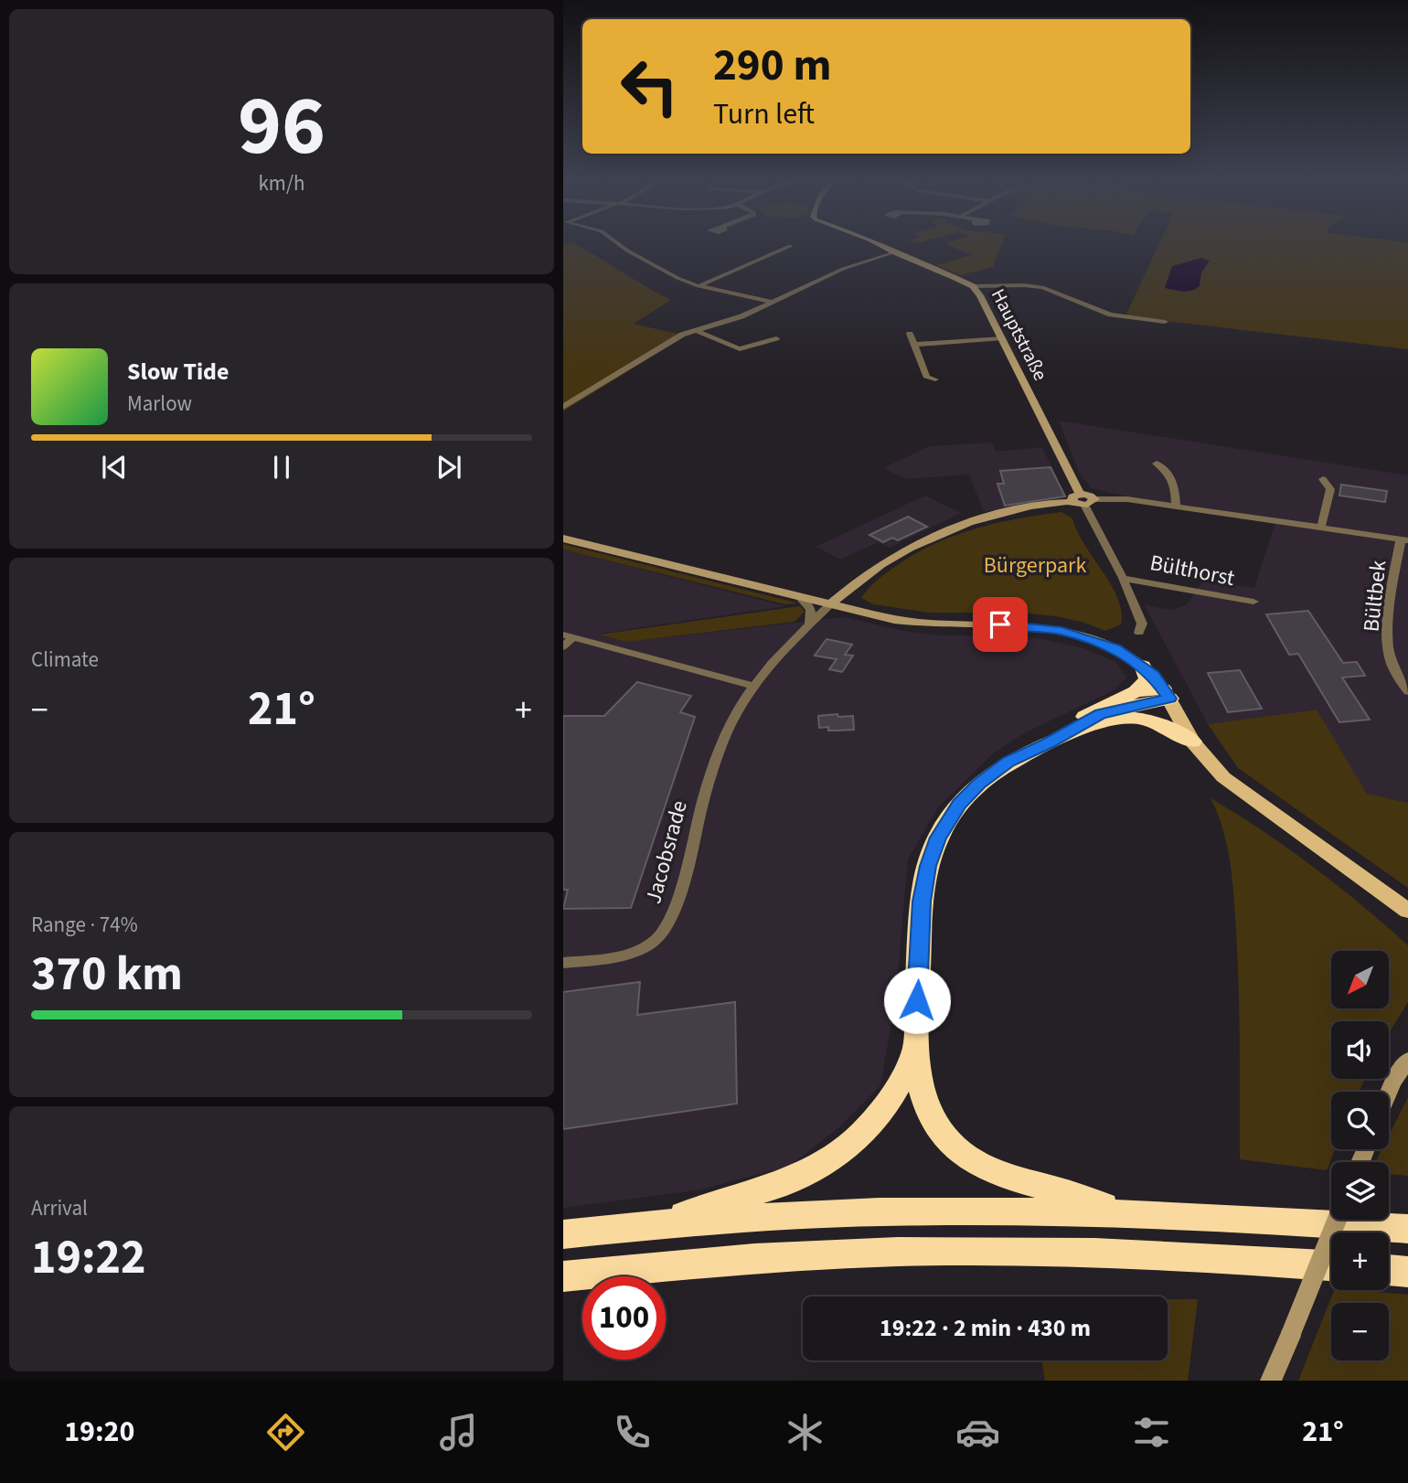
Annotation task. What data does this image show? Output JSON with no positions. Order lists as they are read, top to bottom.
{
  "streets": {
    "street": [
      "Hauptstraße",
      "Bülthorst",
      "Bültbek",
      "Jacobsrade"
    ]
  },
  "crossings": [
    ["Hauptstraße", "Bülthorst"],
    ["Hauptstraße", "Bültbek"]
  ],
  "parks": ["Bürgerpark"],
  "north": "bottom left",
  "page": {
    "tile": [
      ["96", "km/h"],
      "Climate",
      ["Range · 74%", "370 km"],
      ["Arrival", "19:22"]
    ],
    "turn": ["290 m", "Turn left"],
    "song": ["Slow Tide", "Marlow"],
    "heat": ["−", "21°", "+"],
    "map_buttons": ["+", "−"],
    "limit": "100",
    "trip": "19:22 · 2 min · 430 m",
    "tabs": ["19:20", "21°"]
  }
}
